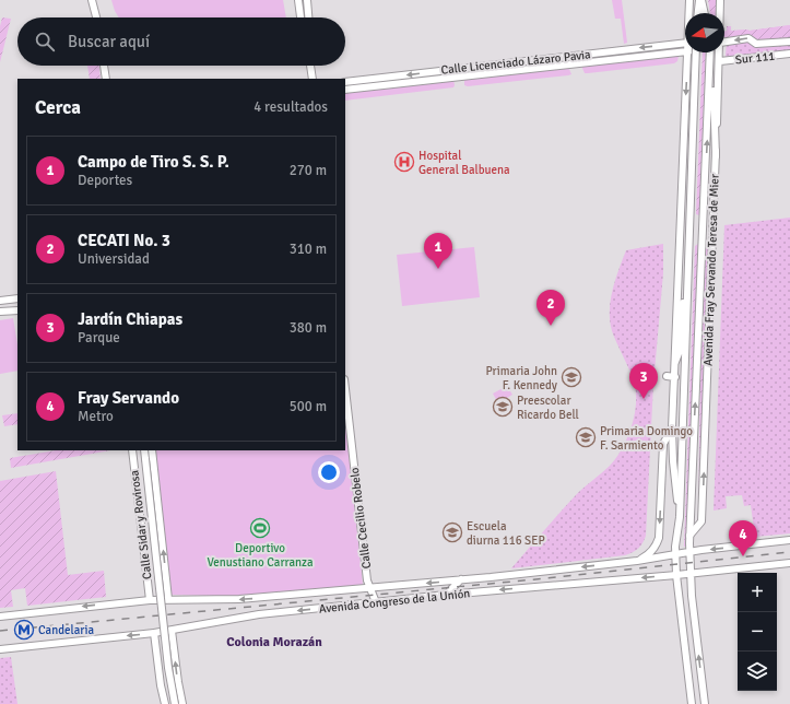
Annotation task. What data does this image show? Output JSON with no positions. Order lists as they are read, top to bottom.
{
  "streets": {
    "main road": [
      "Sur 111",
      "Calle Licenciado Lázaro Pavia",
      "Avenida Fray Servando Teresa de Mier",
      "Calle Cecilio Robelo",
      "Calle Sidar y Rovirosa",
      "Avenida Congreso de la Unión"
    ]
  },
  "crossings": [
    ["Sur 111", "Avenida Fray Servando Teresa de Mier"],
    ["Avenida Fray Servando Teresa de Mier", "Avenida Congreso de la Unión"],
    ["Calle Cecilio Robelo", "Avenida Congreso de la Unión"],
    ["Calle Sidar y Rovirosa", "Avenida Congreso de la Unión"]
  ],
  "one_way": ["Avenida Congreso de la Unión"],
  "districts": ["Colonia Morazán"],
  "places": {
    "hospital": ["Hospital General Balbuena"],
    "school or university": [
      "Primaria John F. Kennedy",
      "Preescolar Ricardo Bell",
      "Primaria Domingo F. Sarmiento",
      "Escuela diurna 116 SEP"
    ],
    "sports": ["Deportivo Venustiano Carranza"],
    "metro station": ["Candelaria"]
  },
  "north": "left",
  "page": {
    "search": "Buscar aquí",
    "heading": ["Cerca", "4 resultados"],
    "list": [
      {
        "mark": "1",
        "name": "Campo de Tiro S. S. P.",
        "note": "Deportes",
        "value": "270 m"
      },
      {
        "mark": "2",
        "name": "CECATI No. 3",
        "note": "Universidad",
        "value": "310 m"
      },
      {
        "mark": "3",
        "name": "Jardín Chiapas",
        "note": "Parque",
        "value": "380 m"
      },
      {
        "mark": "4",
        "name": "Fray Servando",
        "note": "Metro",
        "value": "500 m"
      }
    ],
    "pins": [
      "1",
      "2",
      "3",
      "4"
    ],
    "map_buttons": ["+", "−"]
  }
}
